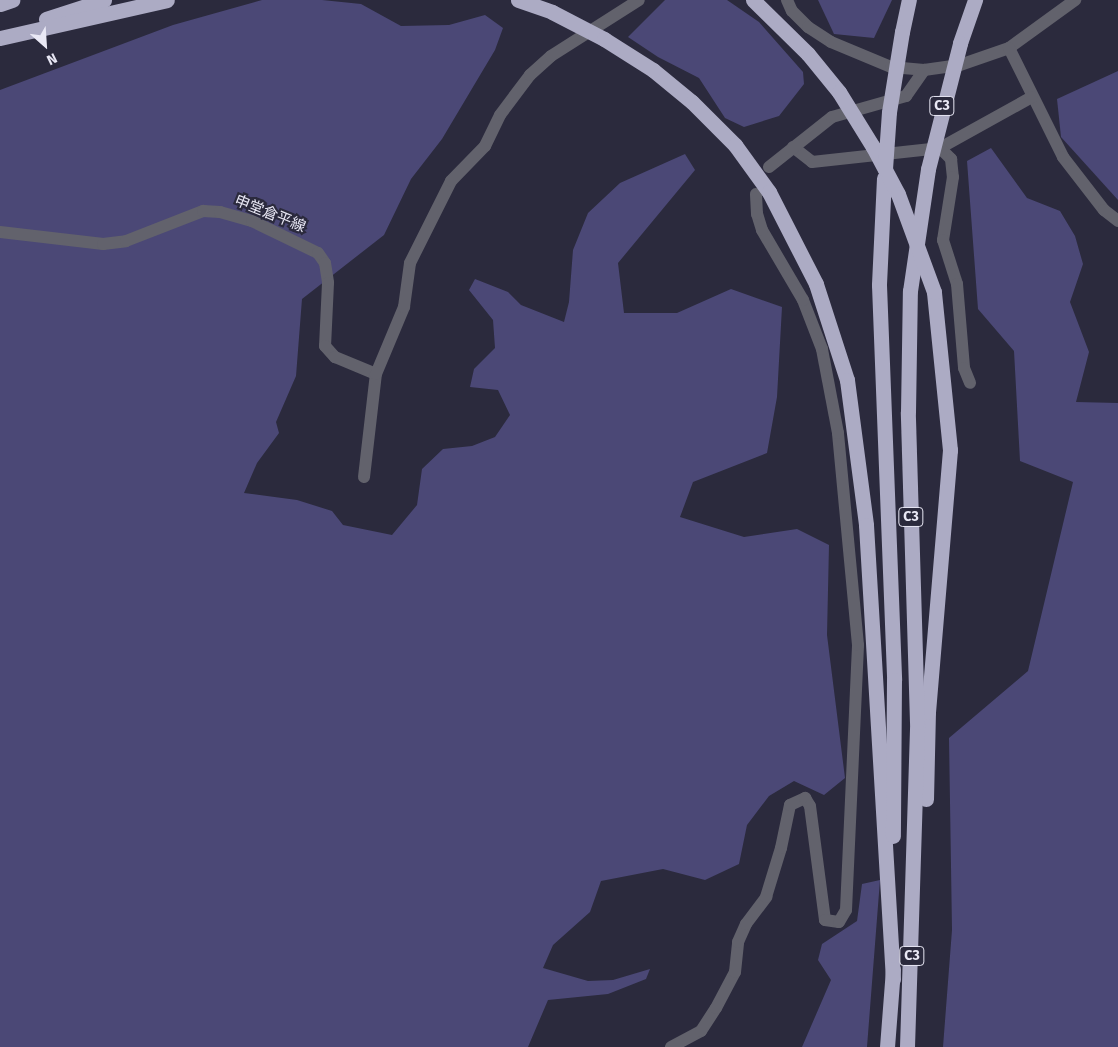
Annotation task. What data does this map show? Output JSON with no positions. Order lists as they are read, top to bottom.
{
  "streets": {
    "highway": ["C3"],
    "street": ["申堂倉平線"]
  },
  "north": "bottom right"
}
